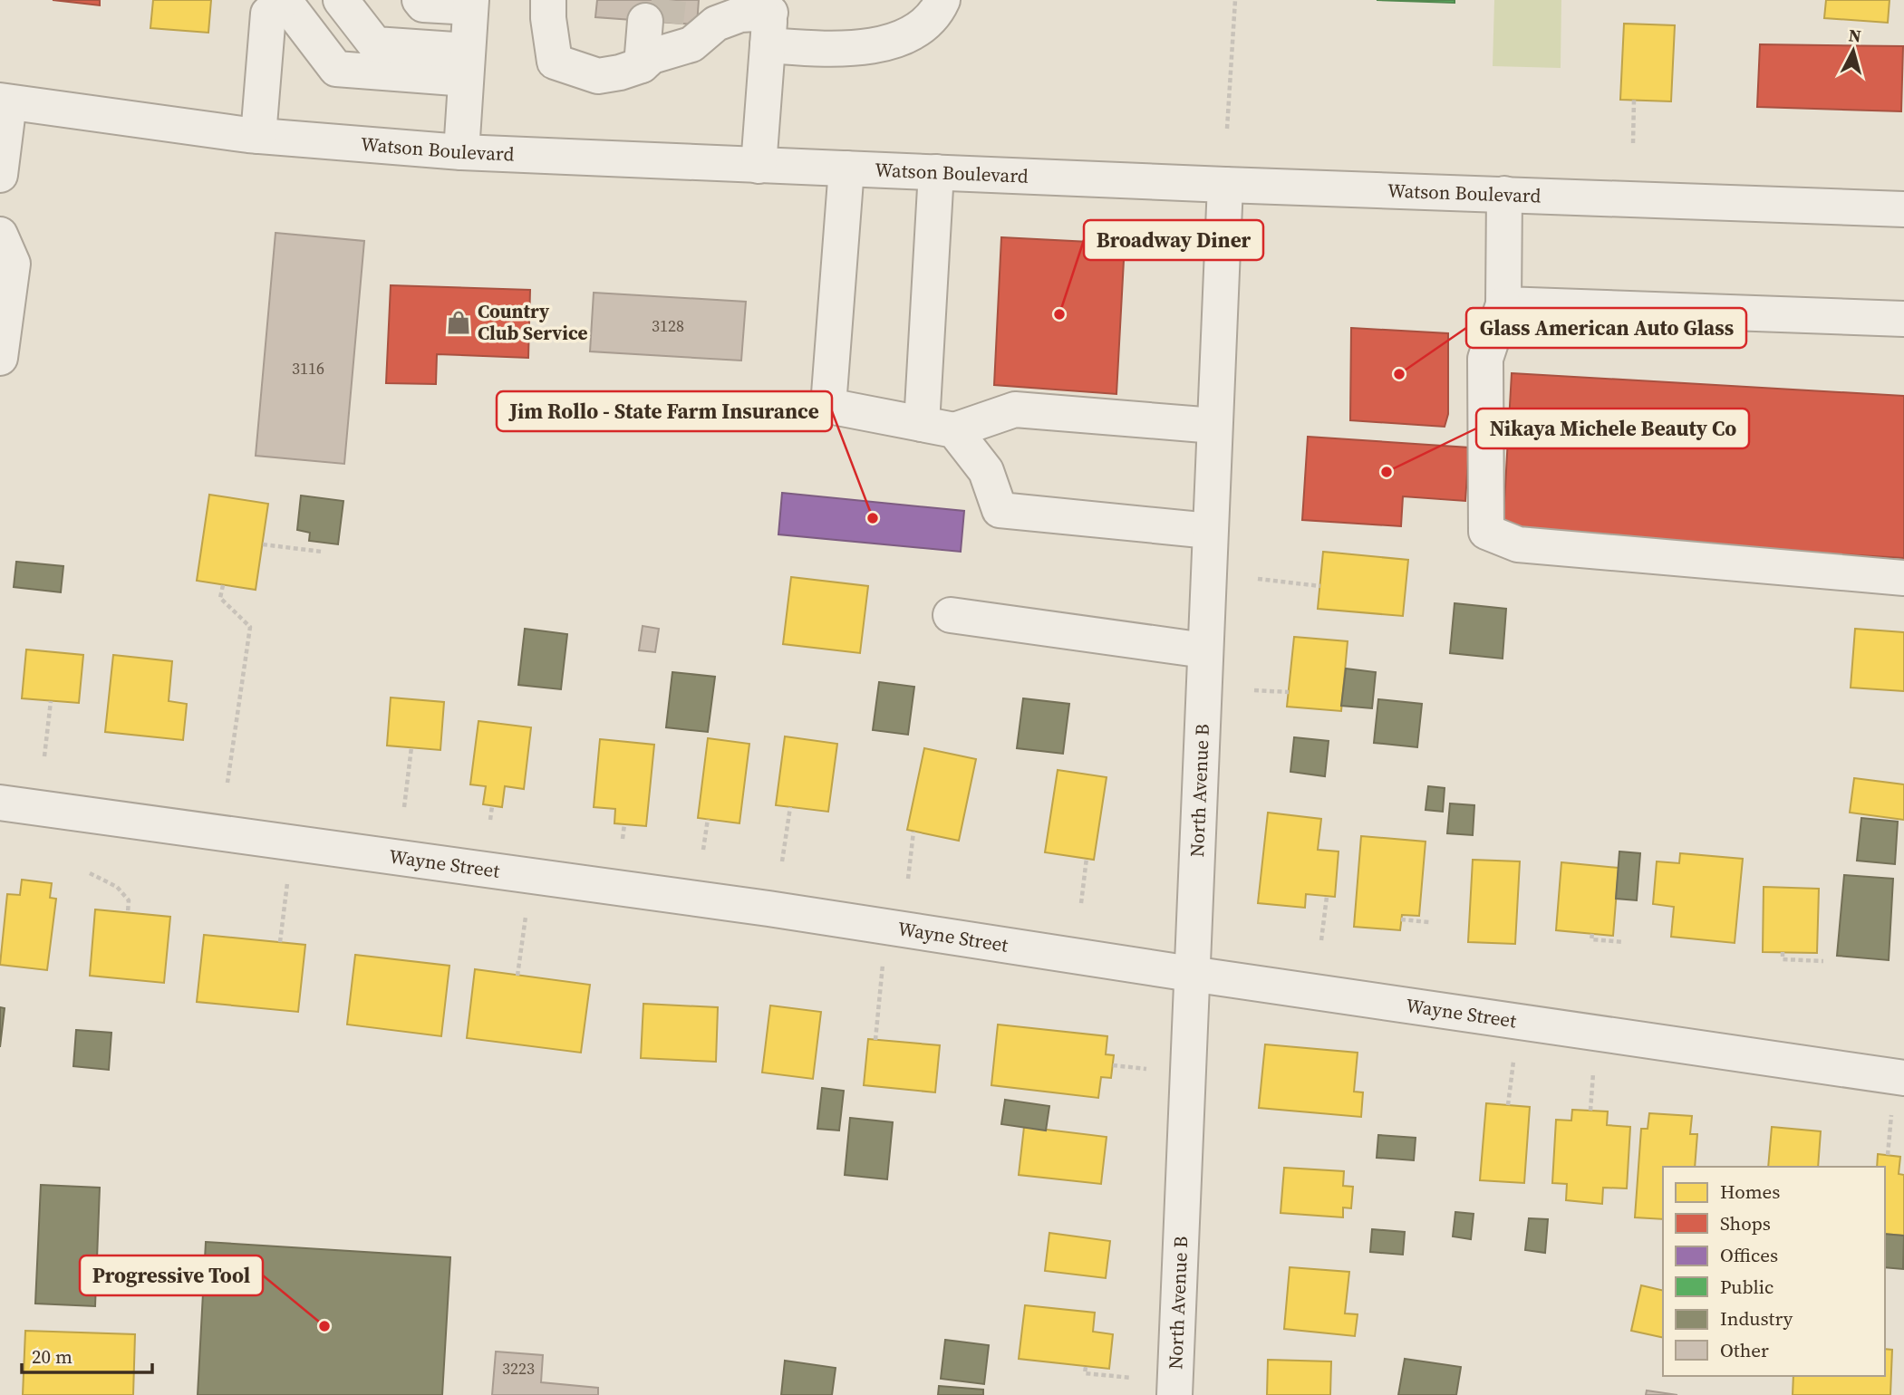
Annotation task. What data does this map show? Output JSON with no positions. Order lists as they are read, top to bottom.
{
  "streets": {
    "street": ["Watson Boulevard", "North Avenue B", "Wayne Street"]
  },
  "crossings": [
    ["Watson Boulevard", "North Avenue B"],
    ["North Avenue B", "Wayne Street"]
  ],
  "places": {
    "other": [
      "Broadway Diner",
      "Glass American Auto Glass",
      "Nikaya Michele Beauty Co",
      "Jim Rollo - State Farm Insurance",
      "Progressive Tool"
    ],
    "shop": ["Country Club Service"]
  },
  "house_numbers": ["3128", "3116", "3223"],
  "legend": [
    "Homes",
    "Shops",
    "Offices",
    "Public",
    "Industry",
    "Other"
  ],
  "scale_bar": "20 m",
  "north": "top"
}
